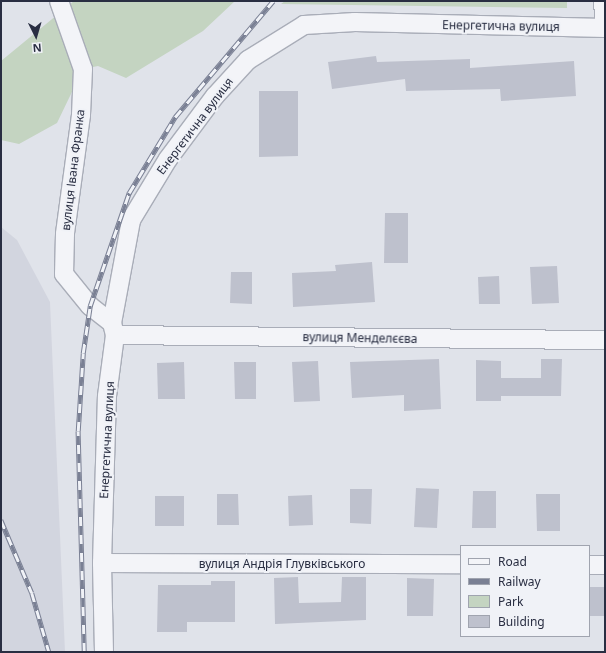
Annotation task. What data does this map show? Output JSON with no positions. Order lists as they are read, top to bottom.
{
  "streets": {
    "street": [
      "Енергетична вулиця",
      "вулиця Івана Франка",
      "вулиця Менделєєва",
      "вулиця Андрія Глувківського"
    ]
  },
  "crossings": [
    ["Енергетична вулиця", "вулиця Івана Франка"],
    ["Енергетична вулиця", "вулиця Менделєєва"],
    ["Енергетична вулиця", "вулиця Андрія Глувківського"],
    ["вулиця Івана Франка", "вулиця Менделєєва"]
  ],
  "legend": [
    "Road",
    "Railway",
    "Park",
    "Building"
  ],
  "north": "bottom"
}
